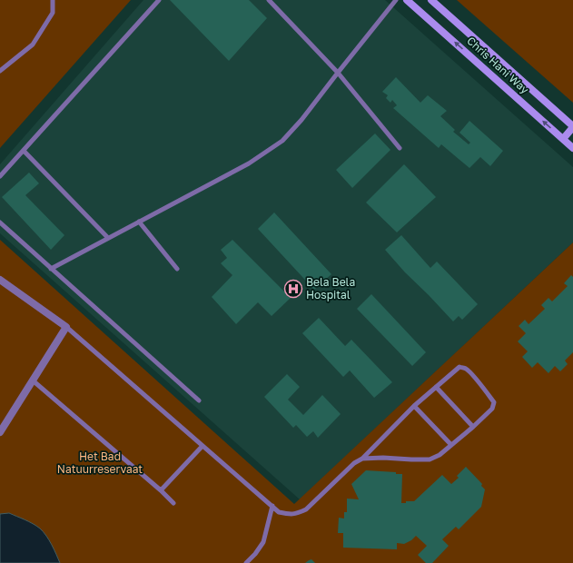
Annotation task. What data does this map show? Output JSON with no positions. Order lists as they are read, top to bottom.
{
  "streets": {
    "main road": ["Chris Hani Way"]
  },
  "parks": ["Het Bad Natuurreservaat"],
  "places": {
    "hospital": ["Bela Bela Hospital"]
  }
}
